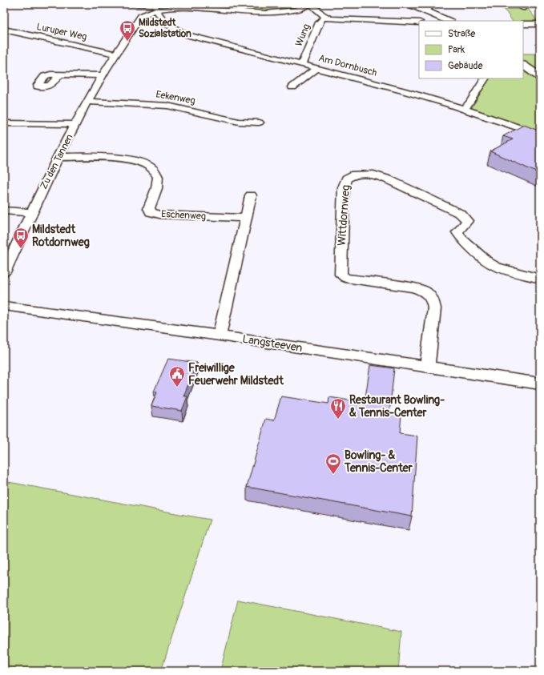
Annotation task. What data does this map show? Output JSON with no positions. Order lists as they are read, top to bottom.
{
  "streets": {
    "street": [
      "Luruper Weg",
      "Wung",
      "Am Dornbusch",
      "Eekenweg",
      "Zu den Tannen",
      "Eschenweg",
      "Wittdornweg",
      "Langsteeven"
    ]
  },
  "crossings": [
    ["Luruper Weg", "Zu den Tannen"],
    ["Wung", "Am Dornbusch"],
    ["Am Dornbusch", "Zu den Tannen"],
    ["Eekenweg", "Zu den Tannen"],
    ["Zu den Tannen", "Eschenweg"],
    ["Wittdornweg", "Langsteeven"]
  ],
  "places": {
    "bus stop": ["Mildstedt Sozialstation", "Mildstedt Rotdornweg"],
    "public building": ["Freiwillige Feuerwehr Mildstedt"],
    "restaurant": ["Restaurant Bowling- & Tennis-Center"],
    "sports": ["Bowling- & Tennis-Center"]
  },
  "legend": ["Straße", "Park", "Gebäude"]
}
